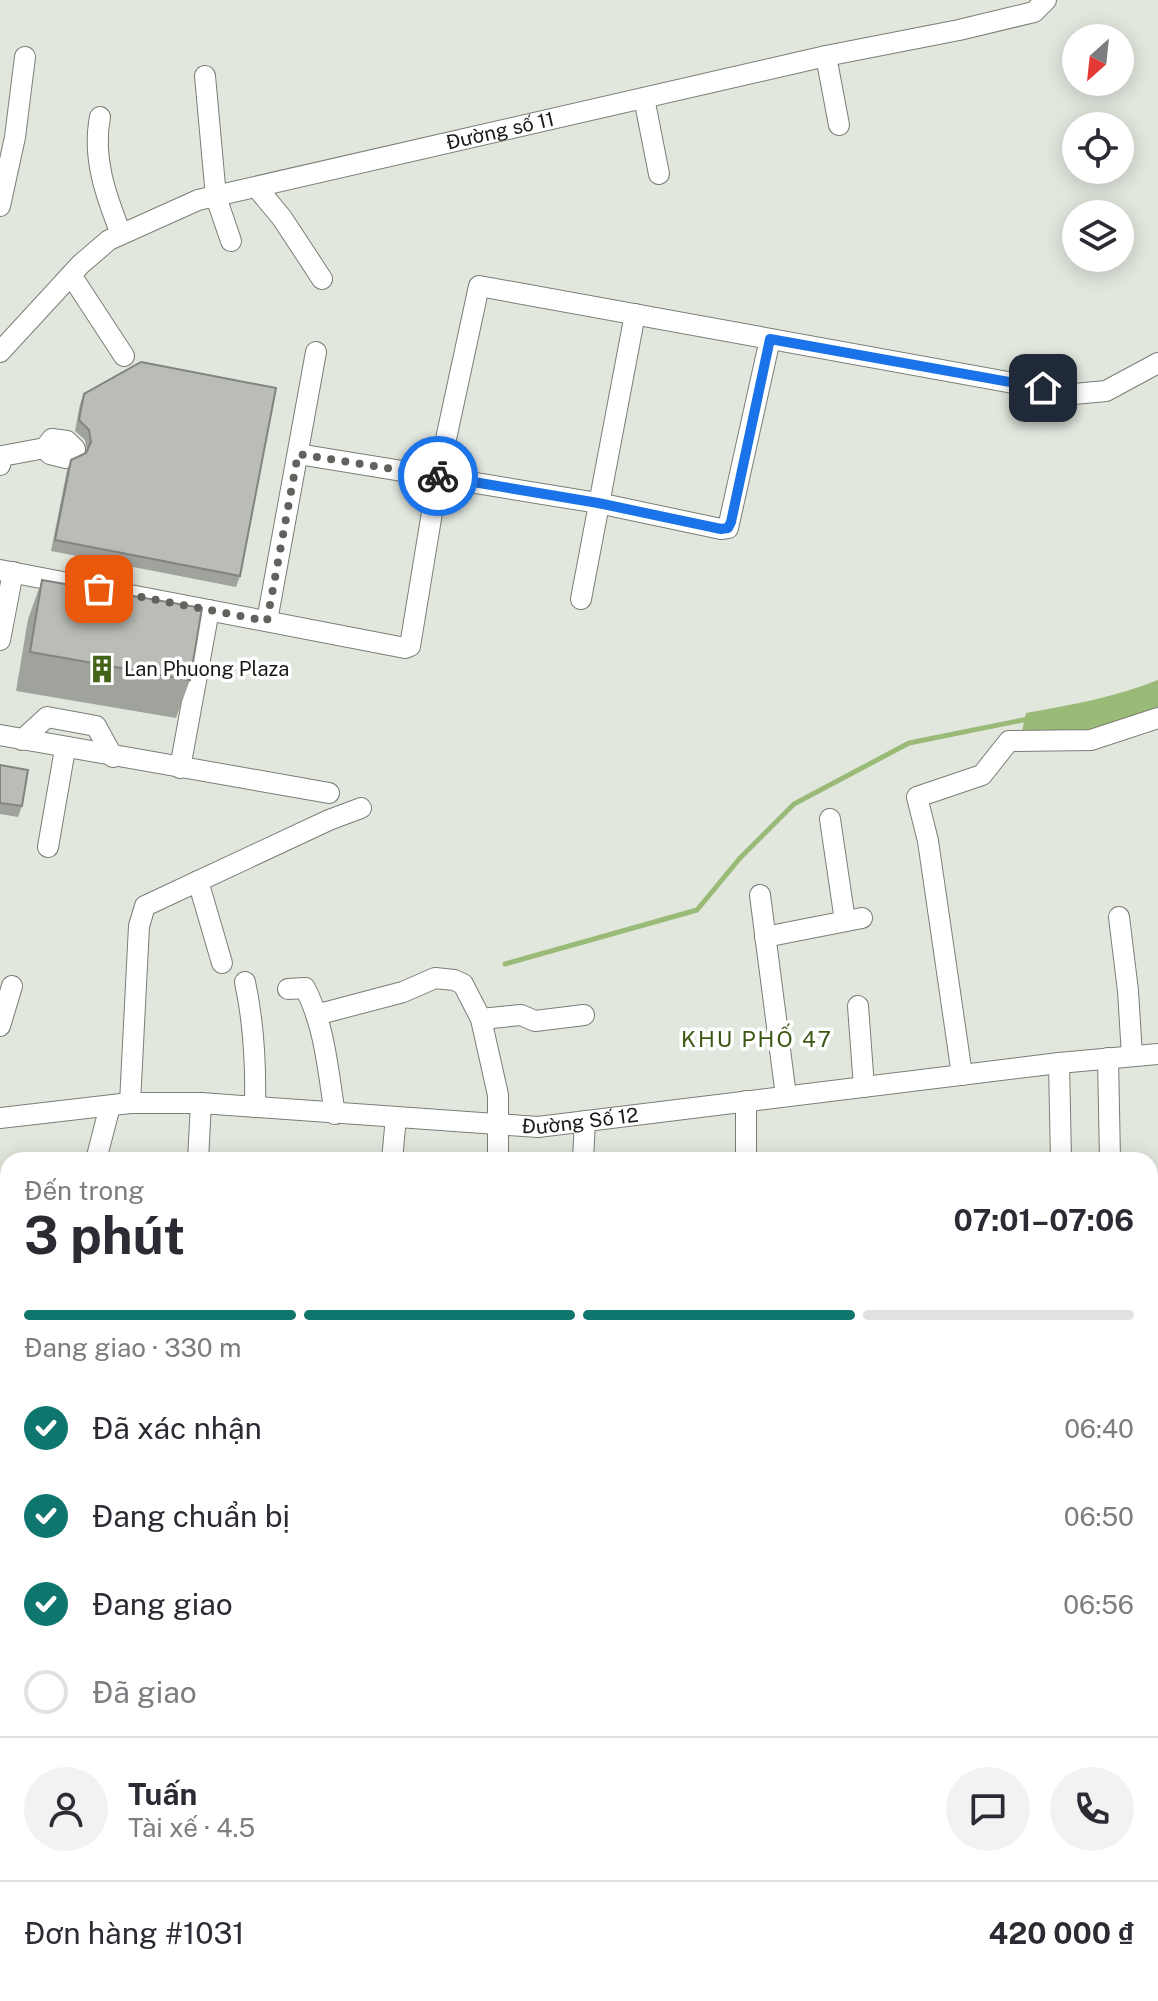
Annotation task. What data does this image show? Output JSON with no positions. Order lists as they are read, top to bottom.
{
  "streets": {
    "street": ["Đường số 11", "Đường Số 12"]
  },
  "districts": ["KHU PHỐ 47"],
  "places": {
    "building": ["Lan Phuong Plaza"]
  },
  "north": "bottom left",
  "page": {
    "heading": ["3 phút", "Đến trong", "07:01–07:06"],
    "panel": [
      "Tuấn",
      "Tài xế · 4.5",
      "Đơn hàng #1031",
      "420 000 ₫"
    ],
    "bar": "Đang giao · 330 m",
    "list": [
      ["Đã xác nhận", "06:40"],
      ["Đang chuẩn bị", "06:50"],
      ["Đang giao", "06:56"],
      "Đã giao"
    ]
  }
}
